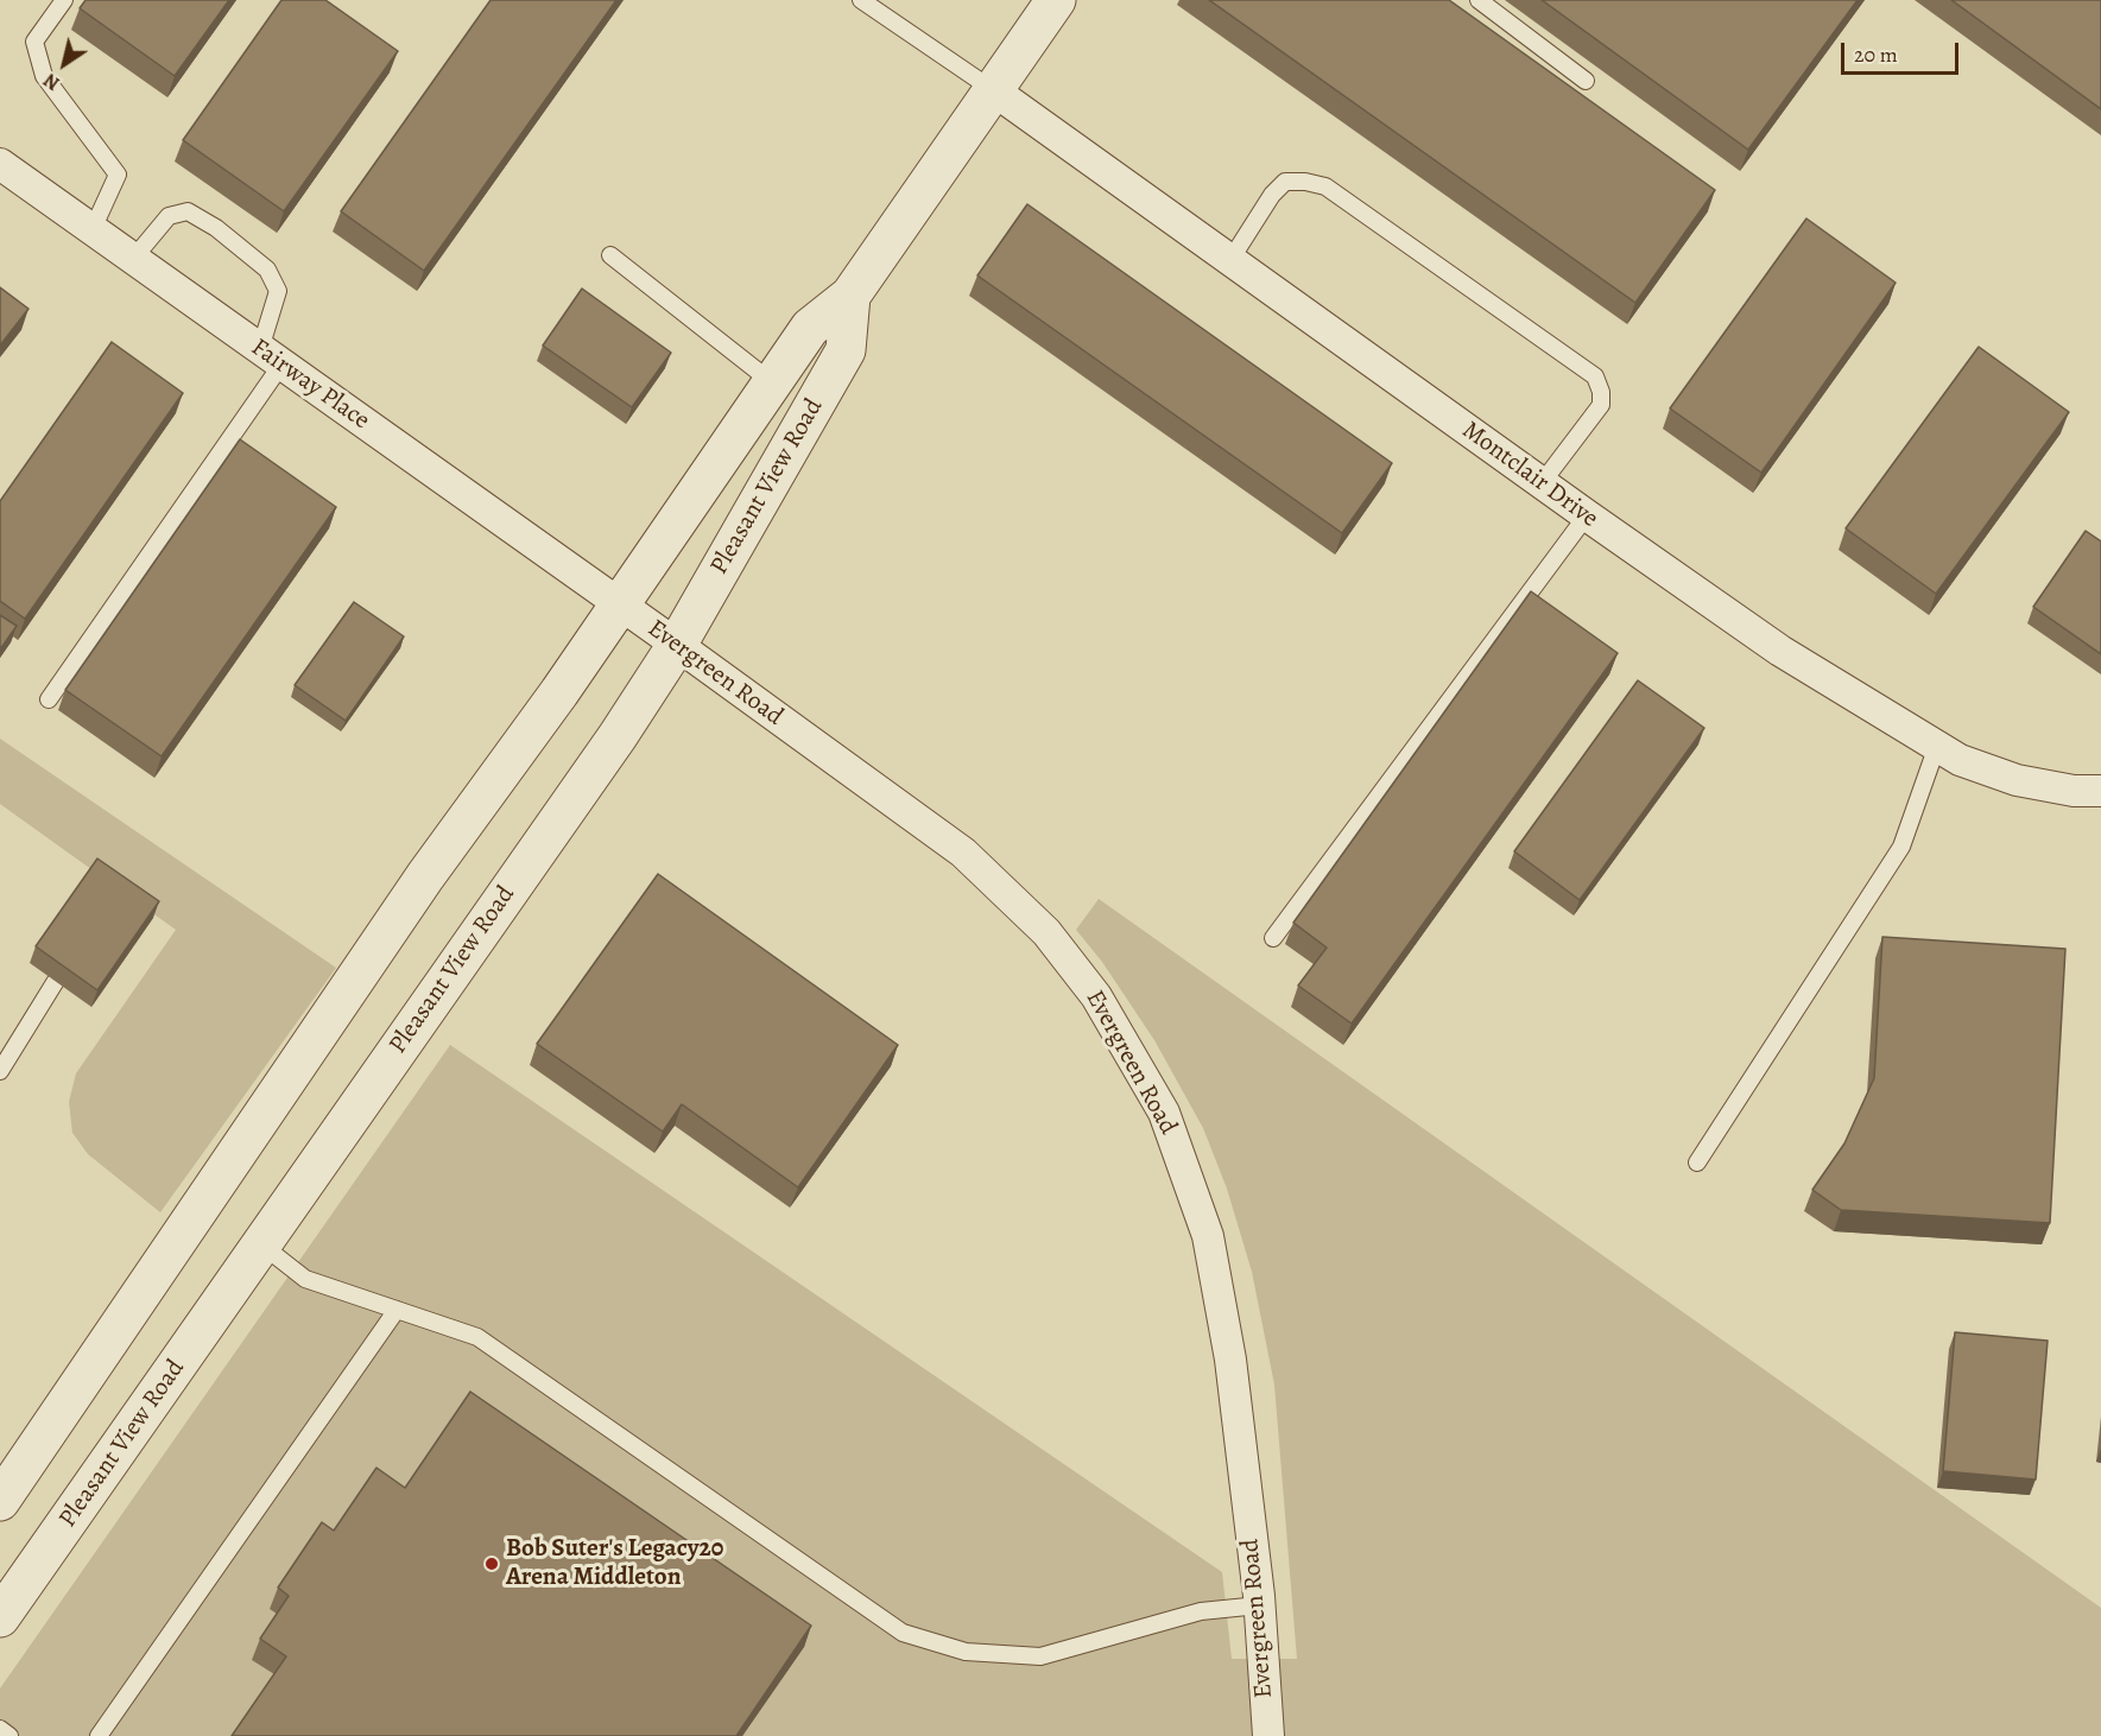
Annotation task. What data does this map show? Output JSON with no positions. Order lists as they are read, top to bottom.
{
  "streets": {
    "street": [
      "Fairway Place",
      "Montclair Drive",
      "Pleasant View Road",
      "Evergreen Road"
    ]
  },
  "crossings": [
    ["Fairway Place", "Pleasant View Road"],
    ["Fairway Place", "Evergreen Road"],
    ["Montclair Drive", "Pleasant View Road"],
    ["Pleasant View Road", "Evergreen Road"]
  ],
  "places": ["Bob Suter's Legacy20 Arena Middleton"],
  "scale_bar": "20 m",
  "north": "bottom left"
}
